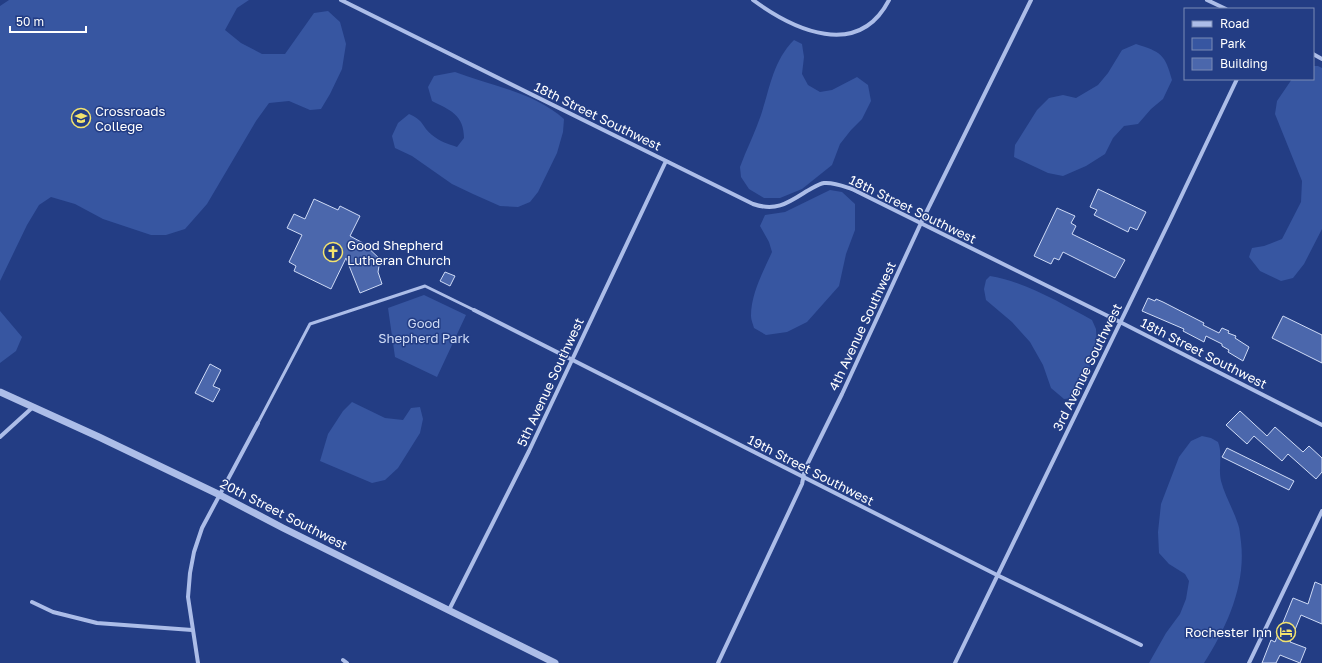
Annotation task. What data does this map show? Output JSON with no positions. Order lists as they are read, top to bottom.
{
  "streets": {
    "street": [
      "18th Street Southwest",
      "4th Avenue Southwest",
      "3rd Avenue Southwest",
      "5th Avenue Southwest",
      "19th Street Southwest",
      "20th Street Southwest"
    ]
  },
  "crossings": [
    ["18th Street Southwest", "4th Avenue Southwest"],
    ["18th Street Southwest", "3rd Avenue Southwest"],
    ["18th Street Southwest", "5th Avenue Southwest"],
    ["4th Avenue Southwest", "19th Street Southwest"],
    ["3rd Avenue Southwest", "19th Street Southwest"],
    ["5th Avenue Southwest", "19th Street Southwest"],
    ["5th Avenue Southwest", "20th Street Southwest"]
  ],
  "parks": ["Good Shepherd Park"],
  "places": {
    "school or university": ["Crossroads College"],
    "church": ["Good Shepherd Lutheran Church"],
    "hotel": ["Rochester Inn"]
  },
  "legend": ["Road", "Park", "Building"],
  "scale_bar": "50 m"
}
